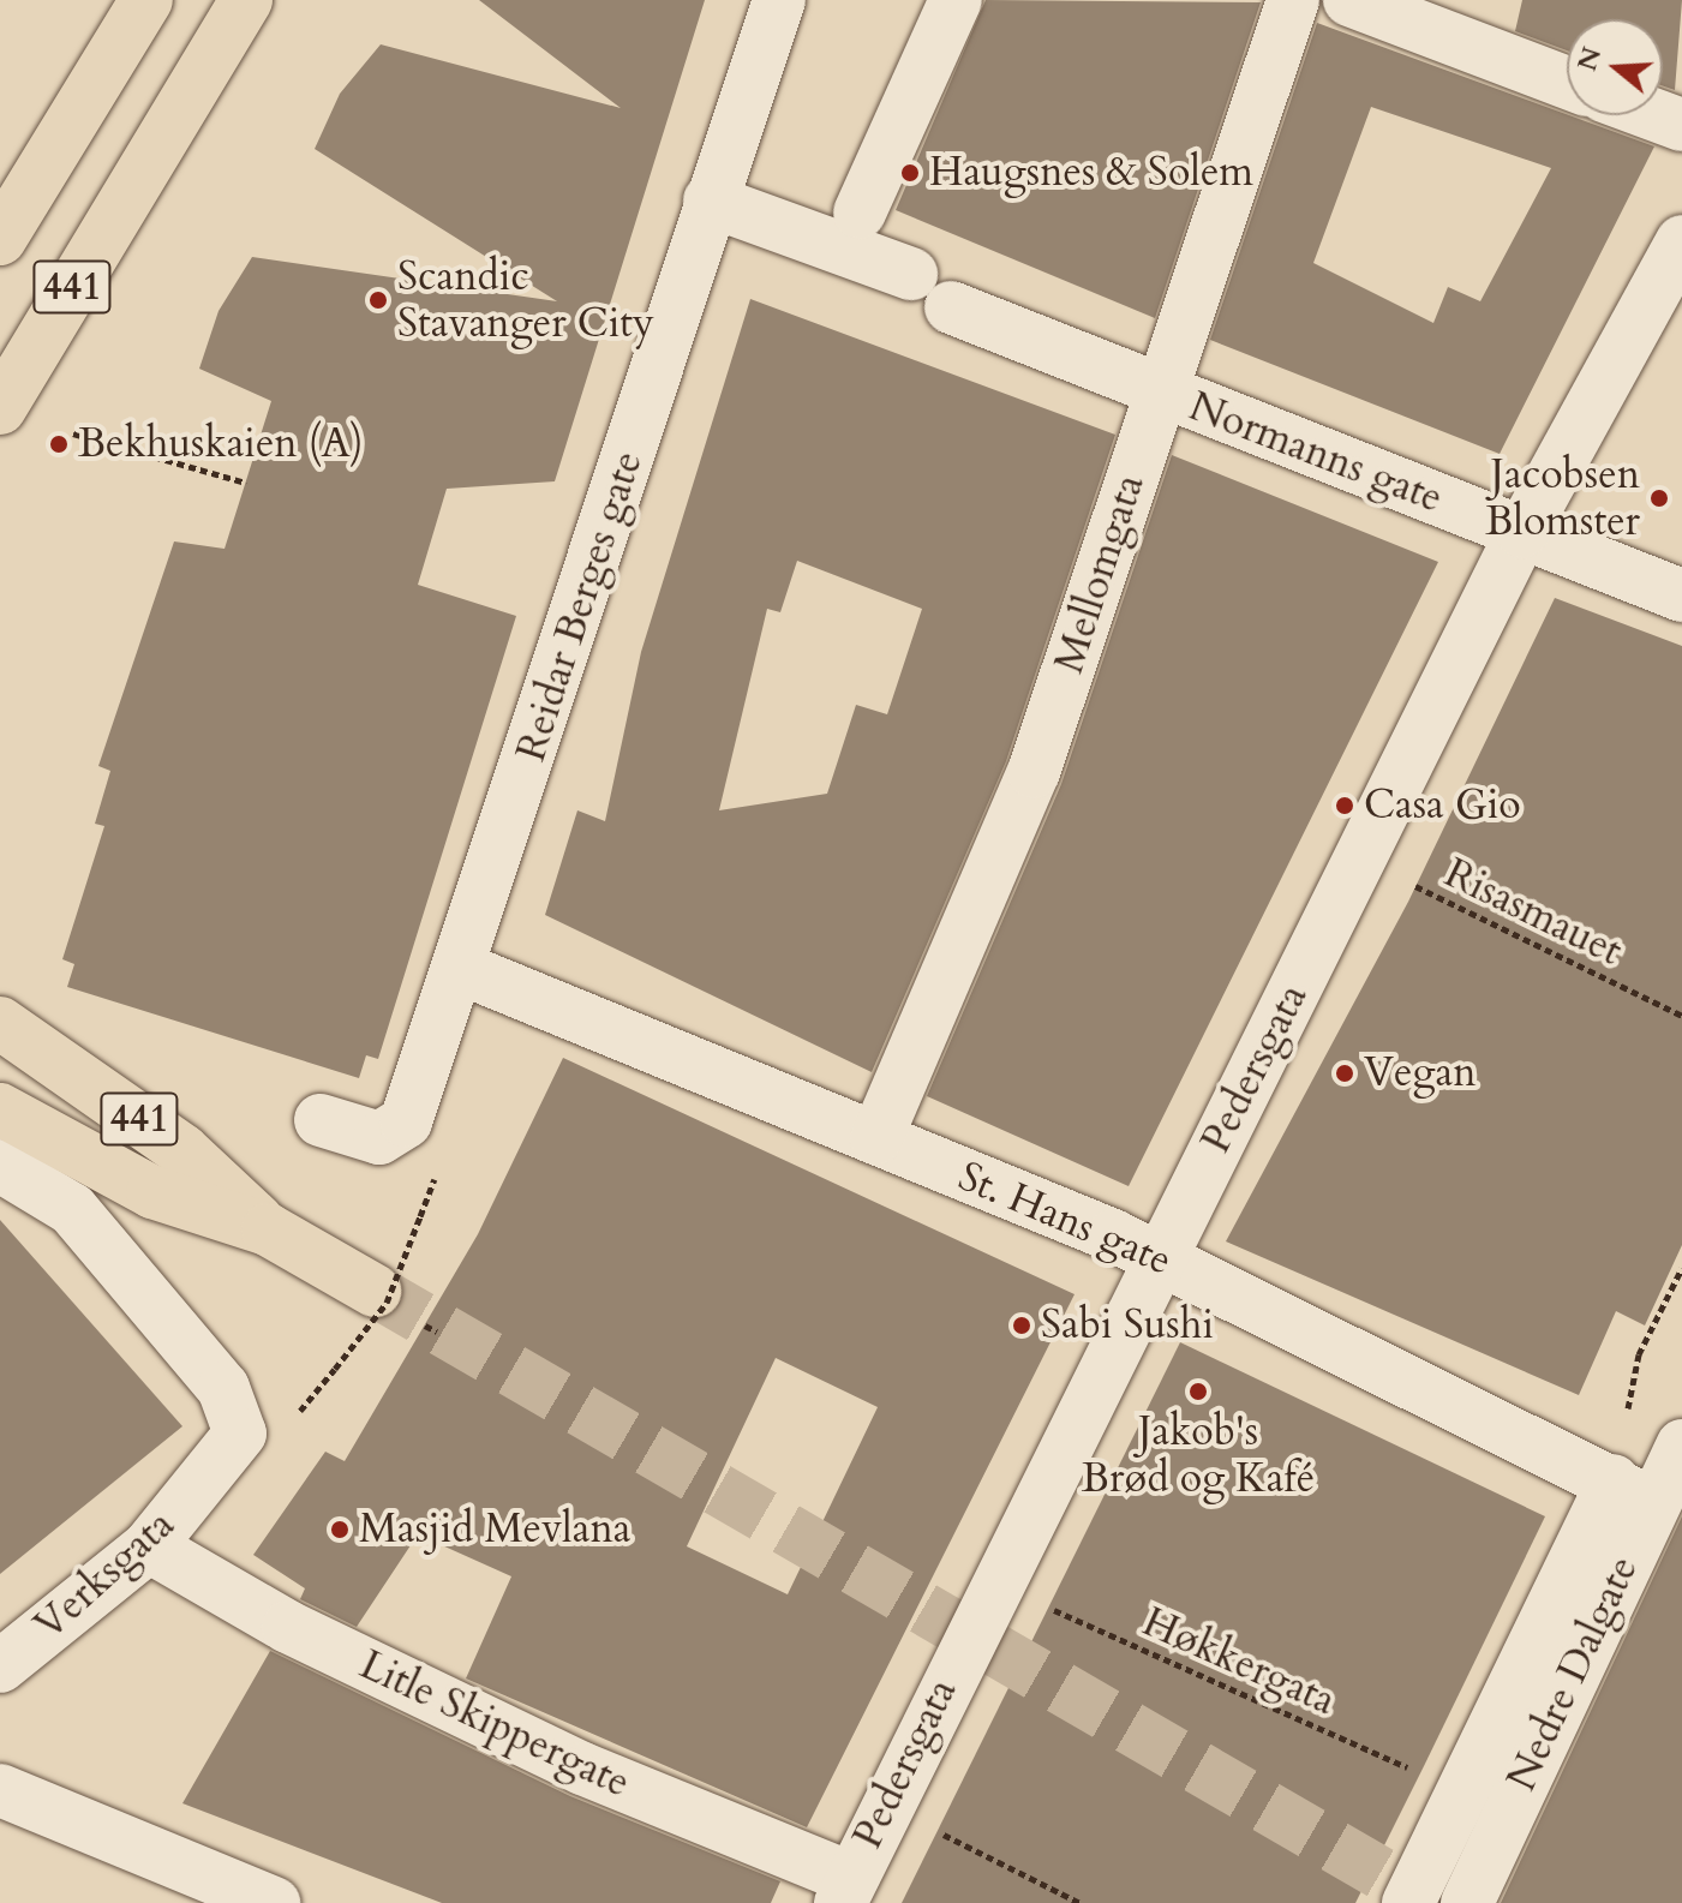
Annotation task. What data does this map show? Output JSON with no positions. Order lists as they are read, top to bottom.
{
  "streets": {
    "main road": ["441"],
    "street": [
      "Normanns gate",
      "Mellomgata",
      "Reidar Berges gate",
      "Pedersgata",
      "St. Hans gate",
      "Verksgata",
      "Nedre Dalgate",
      "Litle Skippergate"
    ],
    "path": ["Risasmauet", "Høkkergata"]
  },
  "crossings": [
    ["Normanns gate", "Mellomgata"],
    ["Normanns gate", "Pedersgata"],
    ["Mellomgata", "St. Hans gate"],
    ["Reidar Berges gate", "St. Hans gate"],
    ["Risasmauet", "Pedersgata"],
    ["Pedersgata", "St. Hans gate"],
    ["Pedersgata", "Høkkergata"],
    ["Pedersgata", "Litle Skippergate"],
    ["St. Hans gate", "Nedre Dalgate"],
    ["Verksgata", "Litle Skippergate"],
    ["Høkkergata", "Nedre Dalgate"]
  ],
  "places": [
    "Haugsnes & Solem",
    "Scandic Stavanger City",
    "Bekhuskaien (A)",
    "Jacobsen Blomster",
    "Casa Gio",
    "Vegan",
    "Sabi Sushi",
    "Jakob's Brød og Kafé",
    "Masjid Mevlana"
  ],
  "north": "left"
}
